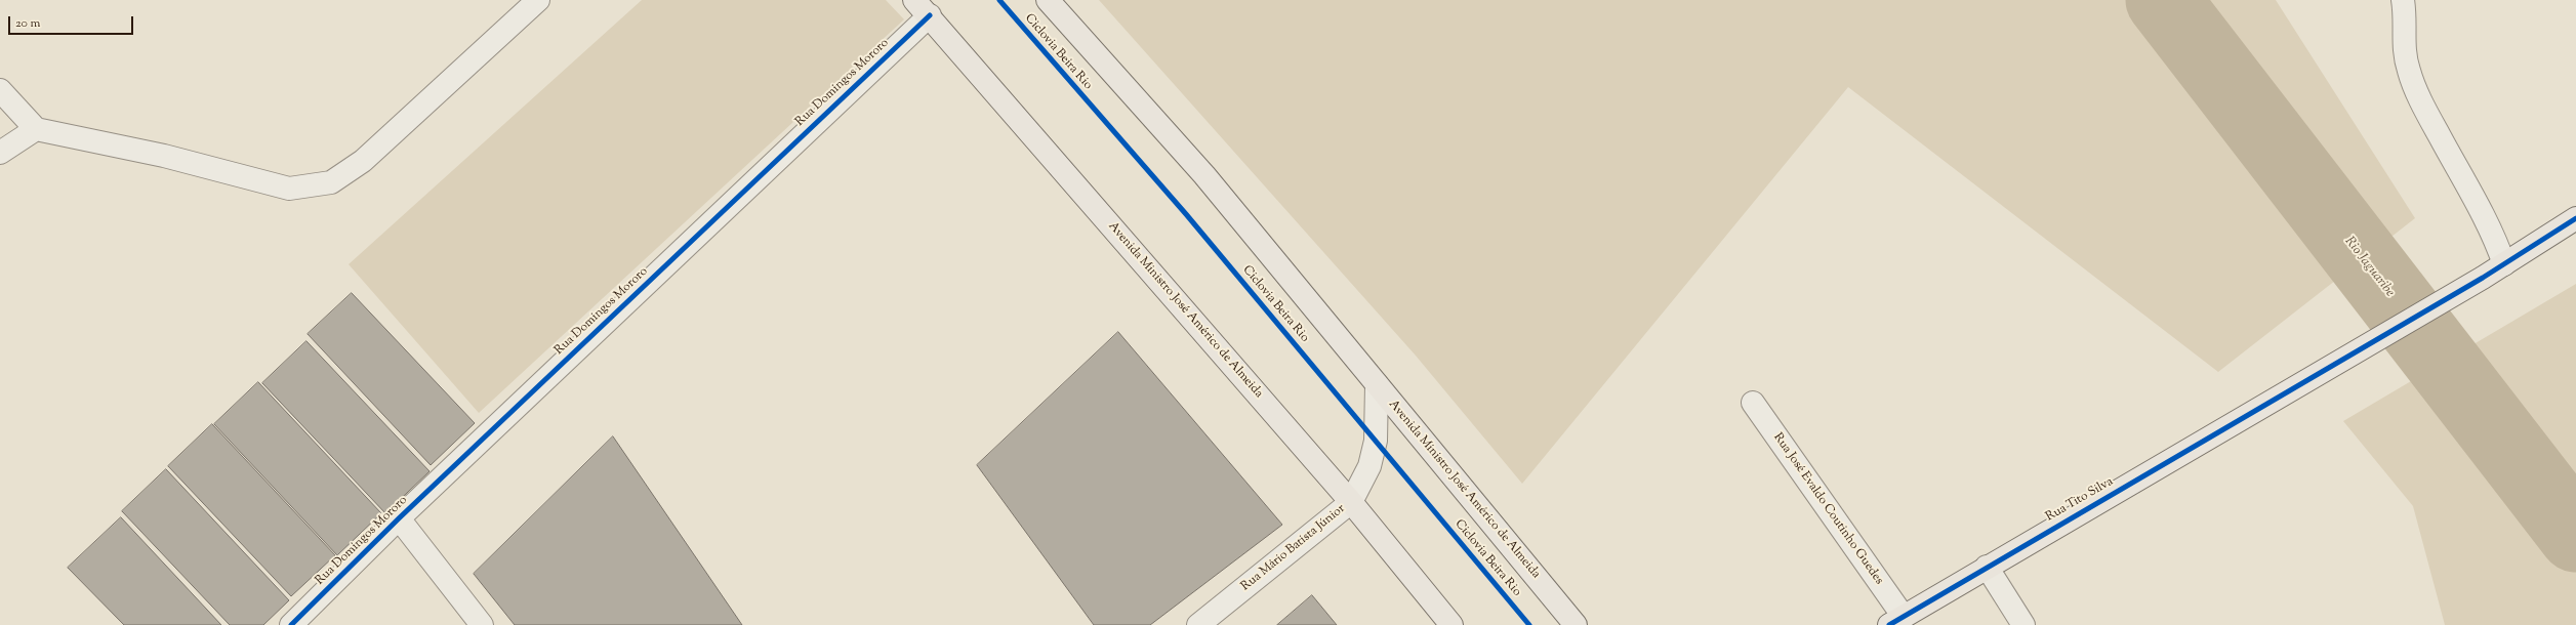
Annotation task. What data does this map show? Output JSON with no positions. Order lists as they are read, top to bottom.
{
  "streets": {
    "main road": ["Avenida Ministro José Américo de Almeida", "Rua Tito Silva"],
    "street": ["Rua Domingos Mororo", "Rua José Evaldo Coutinho Guedes", "Rua Mário Batista Júnior"],
    "cycle path": ["Ciclovia Beira Rio"]
  },
  "crossings": [
    ["Rua Domingos Mororo", "Avenida Ministro José Américo de Almeida"],
    ["Avenida Ministro José Américo de Almeida", "Rua Mário Batista Júnior"],
    ["Rua Tito Silva", "Rua José Evaldo Coutinho Guedes"]
  ],
  "water": ["Rio Jaguaribe"],
  "scale_bar": "20 m"
}
